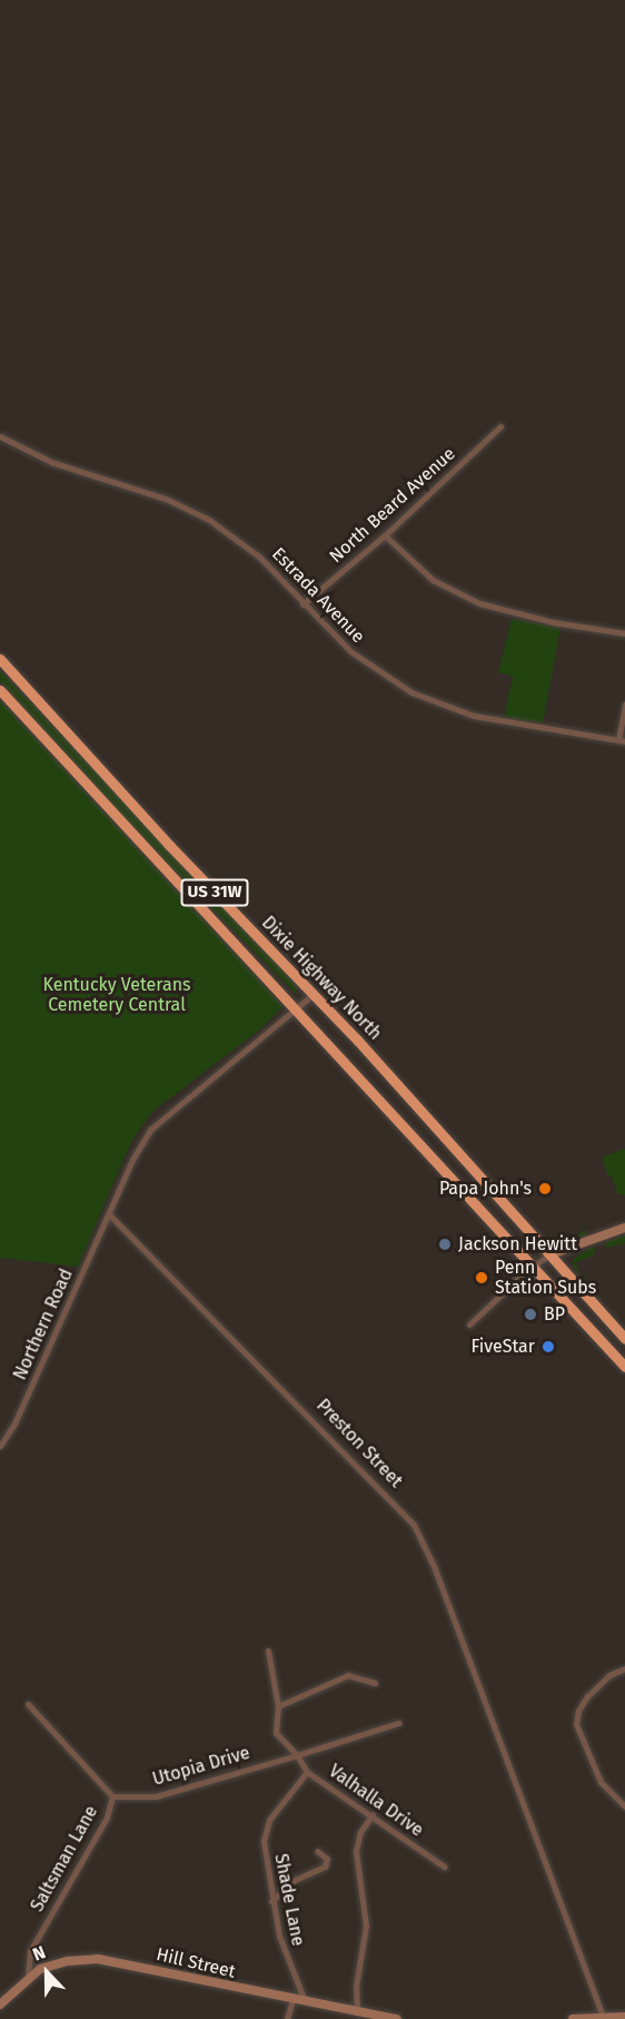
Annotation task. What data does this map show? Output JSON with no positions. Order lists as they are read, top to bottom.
{
  "streets": {
    "highway": ["US 31W", "Dixie Highway North"],
    "street": [
      "North Beard Avenue",
      "Estrada Avenue",
      "Northern Road",
      "Preston Street",
      "Utopia Drive",
      "Valhalla Drive",
      "Saltsman Lane",
      "Shade Lane",
      "Hill Street"
    ]
  },
  "crossings": [
    ["North Beard Avenue", "Estrada Avenue"],
    ["US 31W", "Dixie Highway North"],
    ["Northern Road", "Preston Street"],
    ["Utopia Drive", "Valhalla Drive"],
    ["Utopia Drive", "Saltsman Lane"],
    ["Valhalla Drive", "Shade Lane"],
    ["Saltsman Lane", "Hill Street"],
    ["Shade Lane", "Hill Street"]
  ],
  "parks": ["Kentucky Veterans Cemetery Central"],
  "places": [
    "Papa John's",
    "Jackson Hewitt",
    "Penn Station Subs",
    "BP",
    "FiveStar"
  ],
  "north": "top"
}
